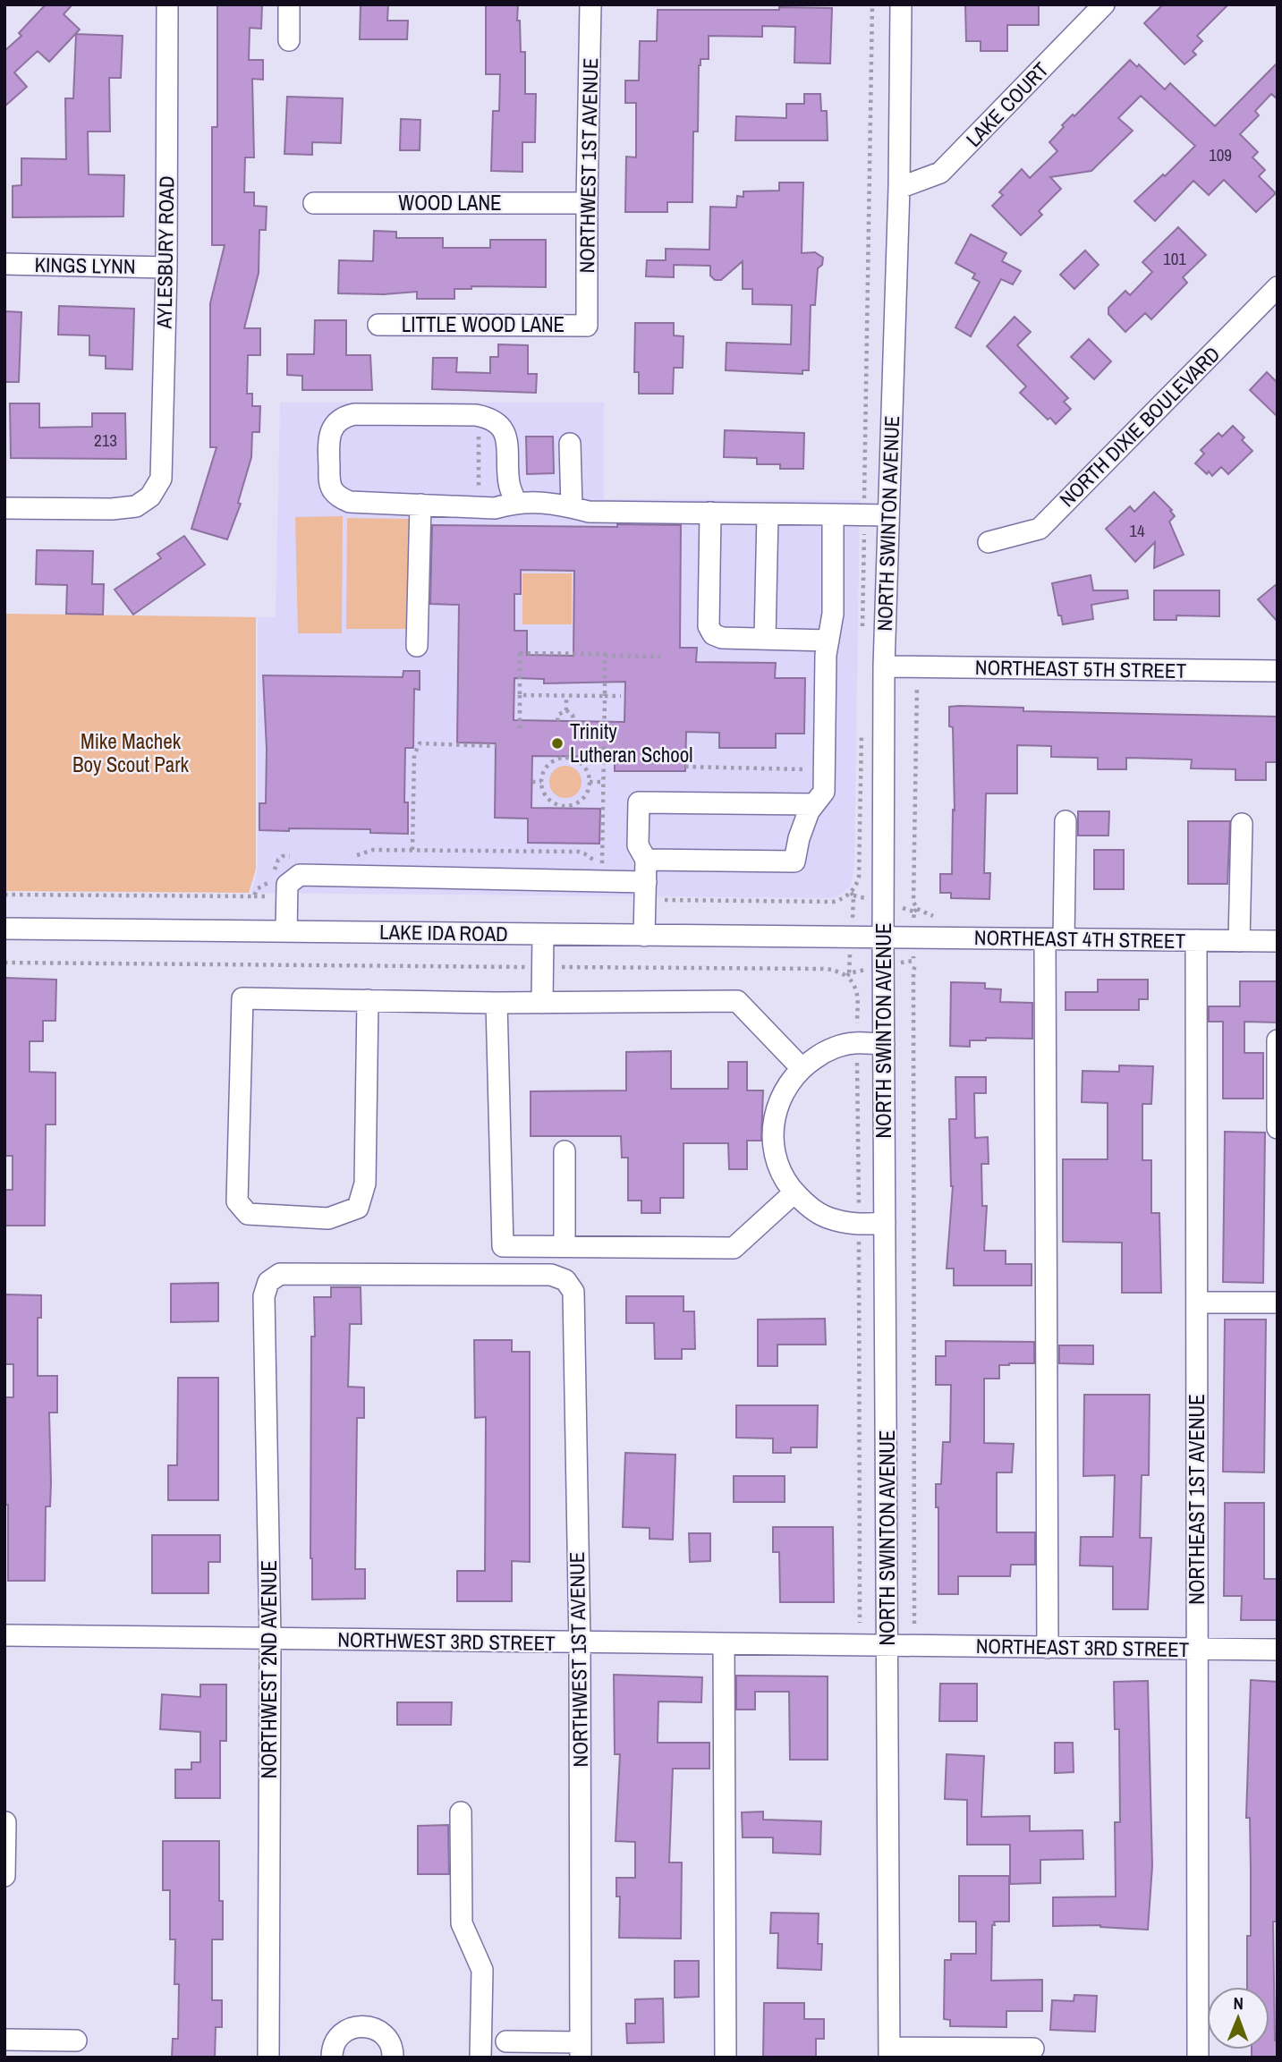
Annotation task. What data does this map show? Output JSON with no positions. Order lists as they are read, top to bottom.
{
  "streets": {
    "street": [
      "LAKE COURT",
      "NORTHWEST 1ST AVENUE",
      "WOOD LANE",
      "AYLESBURY ROAD",
      "KINGS LYNN",
      "LITTLE WOOD LANE",
      "NORTH DIXIE BOULEVARD",
      "NORTH SWINTON AVENUE",
      "NORTHEAST 5TH STREET",
      "LAKE IDA ROAD",
      "NORTHEAST 4TH STREET",
      "NORTHEAST 1ST AVENUE",
      "NORTHWEST 3RD STREET",
      "NORTHEAST 3RD STREET",
      "NORTHWEST 2ND AVENUE"
    ]
  },
  "crossings": [
    ["LAKE COURT", "NORTH SWINTON AVENUE"],
    ["NORTHWEST 1ST AVENUE", "WOOD LANE"],
    ["NORTHWEST 1ST AVENUE", "LITTLE WOOD LANE"],
    ["NORTHWEST 1ST AVENUE", "NORTHWEST 3RD STREET"],
    ["NORTHWEST 1ST AVENUE", "NORTHWEST 2ND AVENUE"],
    ["AYLESBURY ROAD", "KINGS LYNN"],
    ["NORTH SWINTON AVENUE", "NORTHEAST 5TH STREET"],
    ["NORTH SWINTON AVENUE", "LAKE IDA ROAD"],
    ["NORTH SWINTON AVENUE", "NORTHEAST 4TH STREET"],
    ["NORTH SWINTON AVENUE", "NORTHWEST 3RD STREET"],
    ["NORTH SWINTON AVENUE", "NORTHEAST 3RD STREET"],
    ["LAKE IDA ROAD", "NORTHEAST 4TH STREET"],
    ["NORTHEAST 4TH STREET", "NORTHEAST 1ST AVENUE"],
    ["NORTHEAST 1ST AVENUE", "NORTHEAST 3RD STREET"],
    ["NORTHWEST 3RD STREET", "NORTHEAST 3RD STREET"],
    ["NORTHWEST 3RD STREET", "NORTHWEST 2ND AVENUE"]
  ],
  "parks": ["Mike Machek Boy Scout Park"],
  "places": ["Trinity Lutheran School"],
  "house_numbers": [
    "109",
    "101",
    "213",
    "14"
  ],
  "north": "top"
}
